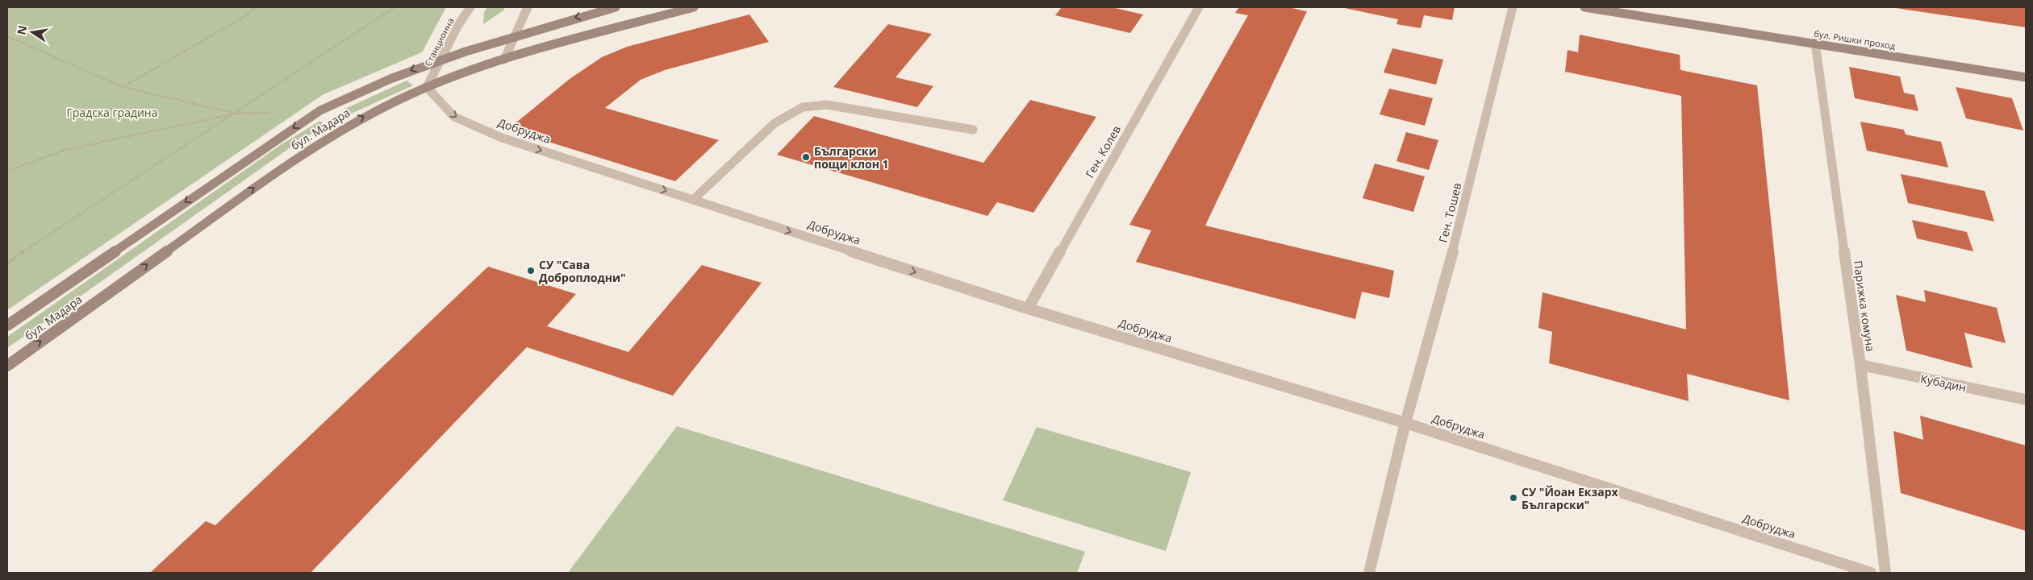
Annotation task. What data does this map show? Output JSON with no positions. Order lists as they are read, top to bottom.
{
  "streets": {
    "main road": ["бул. Ришки проход", "бул. Мадара"],
    "street": [
      "Станционна",
      "Добруджа",
      "Ген. Колев",
      "Ген. Тошев",
      "Парижка комуна",
      "Кубадин"
    ]
  },
  "crossings": [
    ["бул. Ришки проход", "Парижка комуна"],
    ["Станционна", "бул. Мадара"],
    ["Станционна", "Добруджа"],
    ["бул. Мадара", "Добруджа"],
    ["Добруджа", "Ген. Колев"],
    ["Добруджа", "Ген. Тошев"],
    ["Парижка комуна", "Кубадин"]
  ],
  "one_way": ["Добруджа"],
  "parks": ["Градска градина"],
  "places": ["Български пощи клон 1", "СУ \"Сава Доброплодни\"", "СУ \"Йоан Екзарх Български\""],
  "north": "left"
}
